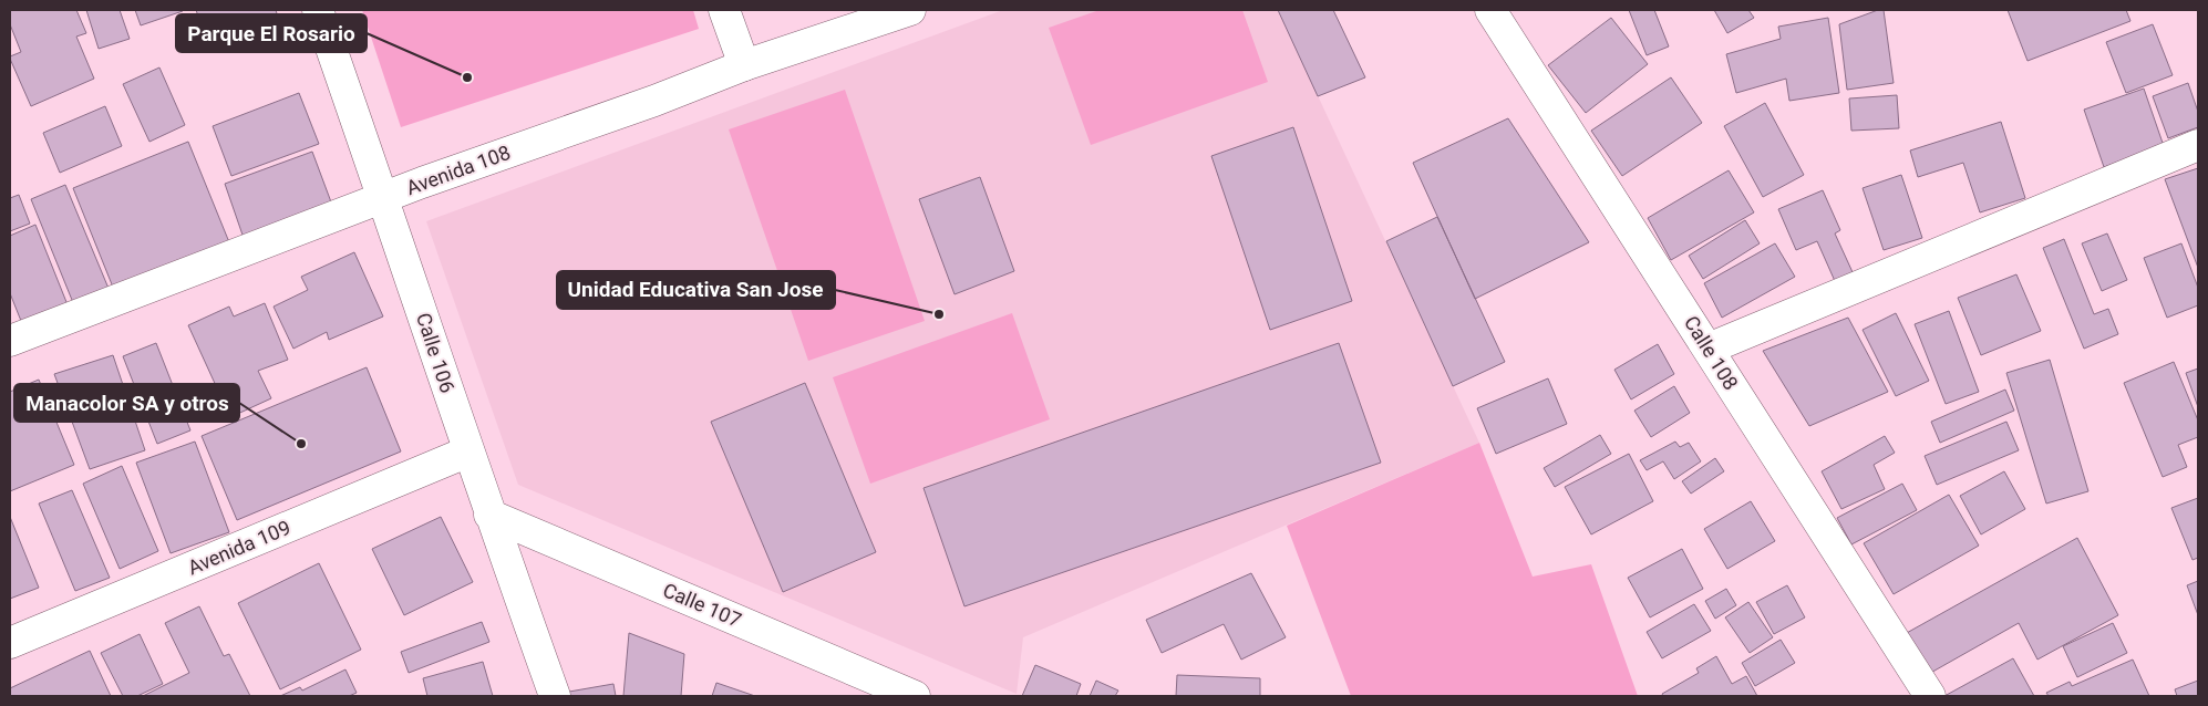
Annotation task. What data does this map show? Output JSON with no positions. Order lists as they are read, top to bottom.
{
  "streets": {
    "street": [
      "Avenida 108",
      "Calle 106",
      "Calle 108",
      "Avenida 109",
      "Calle 107"
    ]
  },
  "crossings": [
    ["Avenida 108", "Calle 106"],
    ["Calle 106", "Avenida 109"],
    ["Calle 106", "Calle 107"]
  ],
  "places": ["Parque El Rosario", "Unidad Educativa San Jose", "Manacolor SA y otros"]
}
